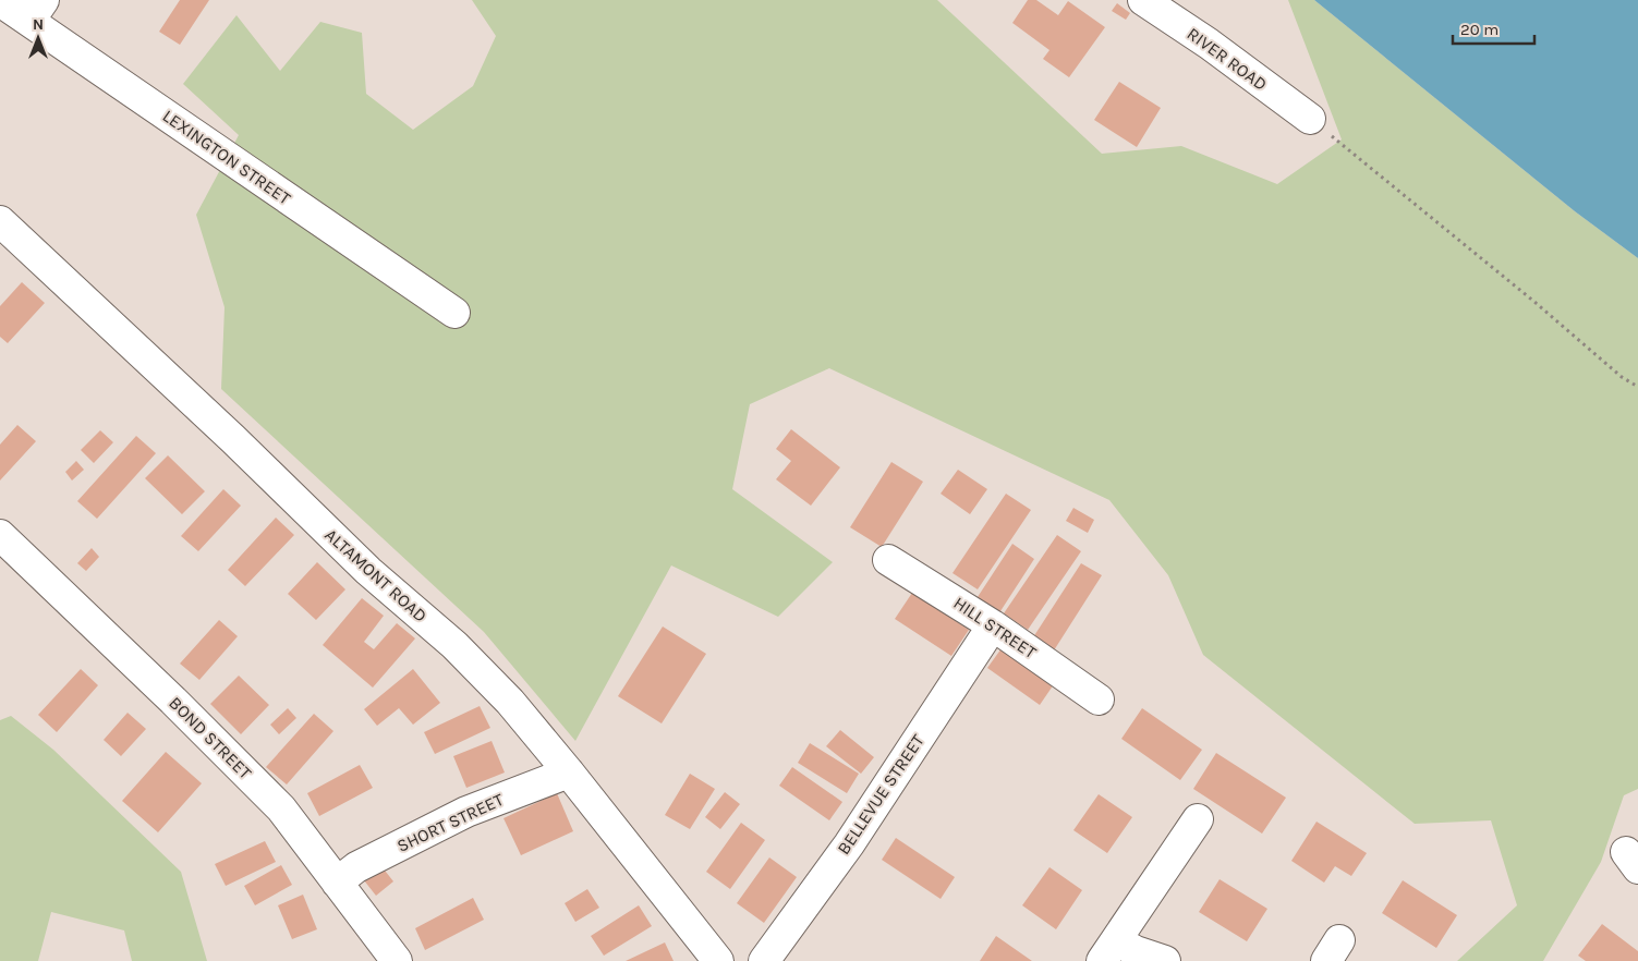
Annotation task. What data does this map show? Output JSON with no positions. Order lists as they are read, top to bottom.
{
  "streets": {
    "street": [
      "RIVER ROAD",
      "LEXINGTON STREET",
      "ALTAMONT ROAD",
      "HILL STREET",
      "BOND STREET",
      "BELLEVUE STREET",
      "SHORT STREET"
    ]
  },
  "crossings": [
    ["ALTAMONT ROAD", "SHORT STREET"],
    ["HILL STREET", "BELLEVUE STREET"],
    ["BOND STREET", "SHORT STREET"]
  ],
  "scale_bar": "20 m",
  "north": "top"
}
